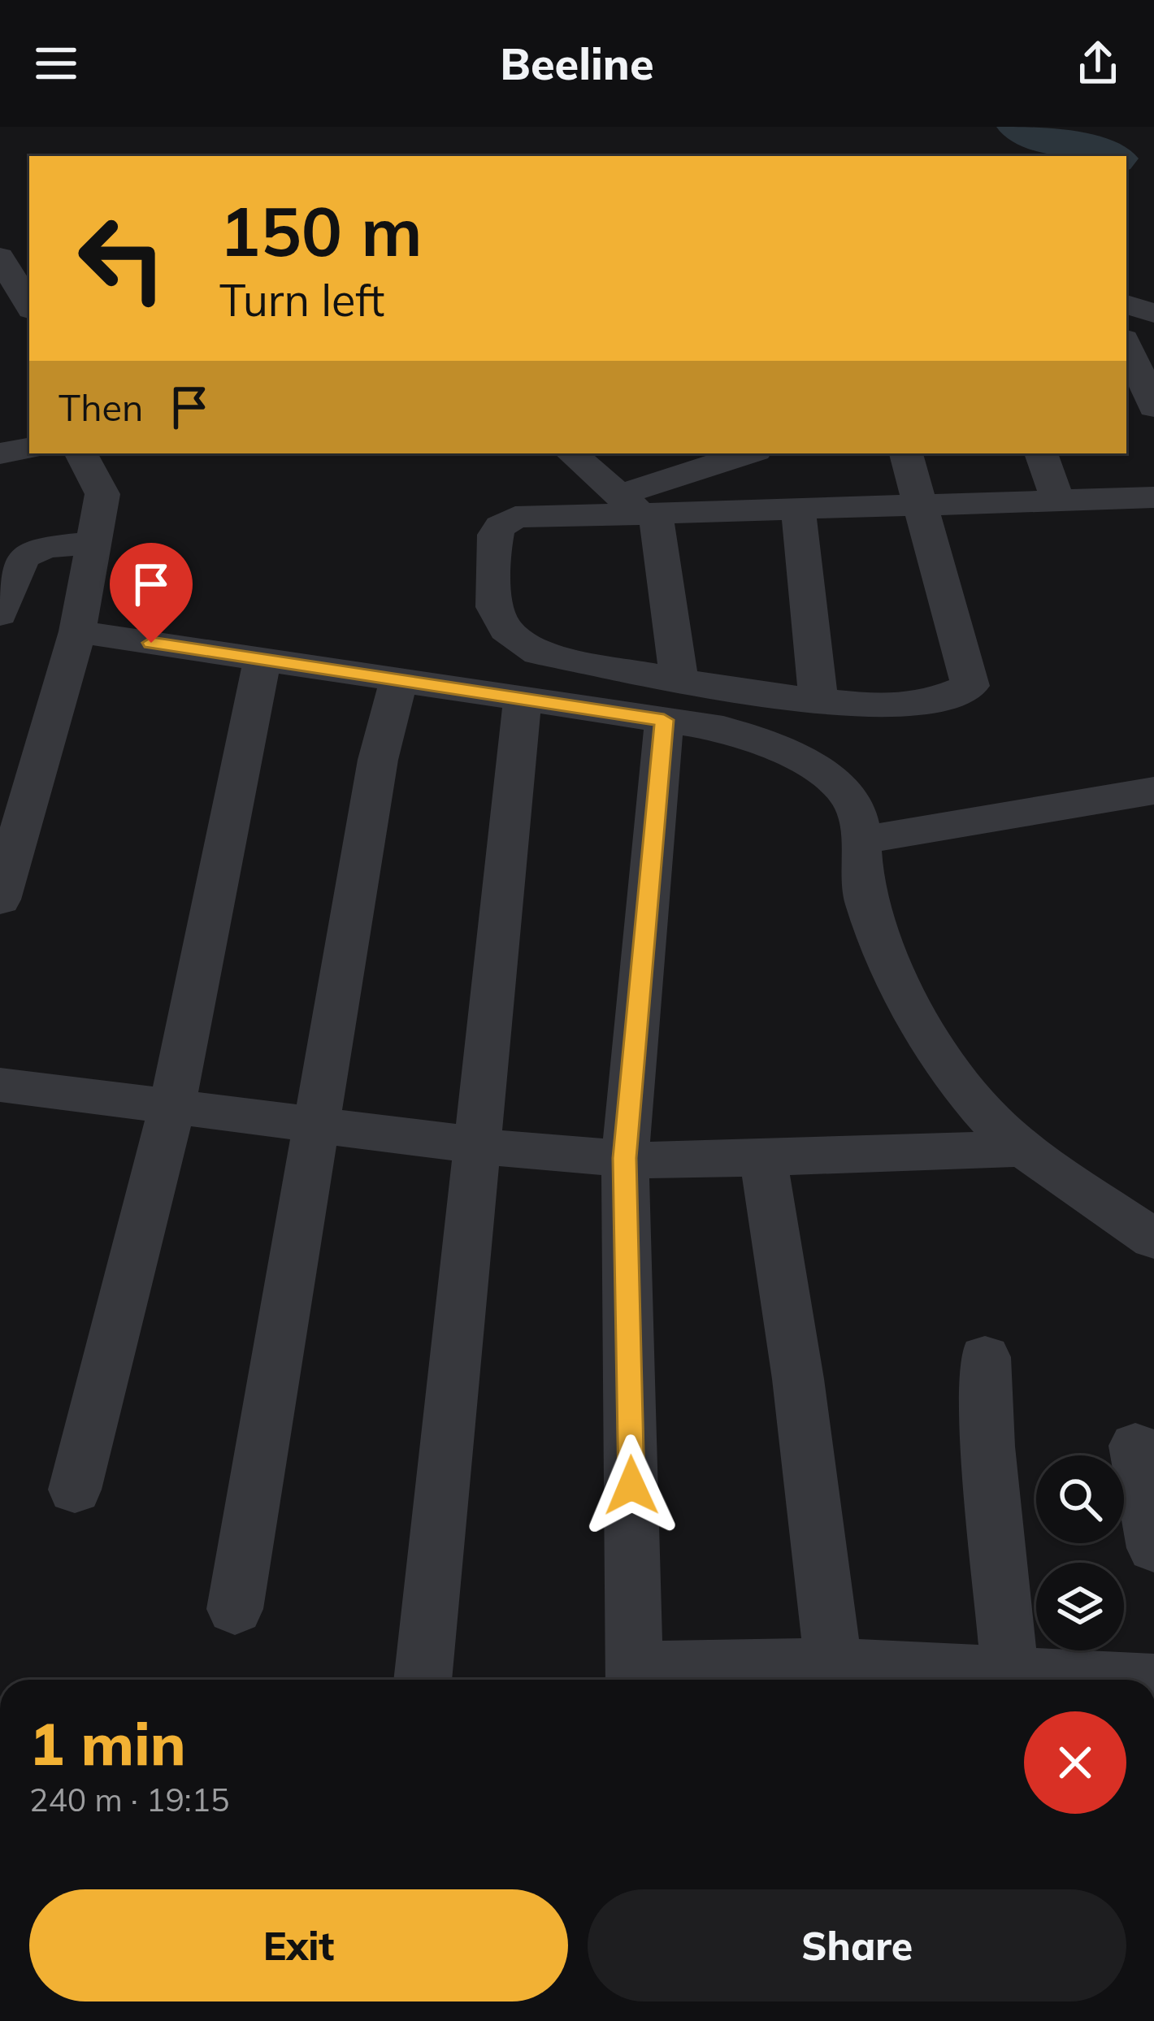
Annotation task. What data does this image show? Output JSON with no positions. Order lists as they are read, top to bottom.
{
  "page": {
    "header": "Beeline",
    "turn": ["150 m", "Turn left"],
    "then": "Then",
    "heading": ["1 min", "240 m · 19:15"],
    "buttons": ["Exit", "Share"]
  }
}
